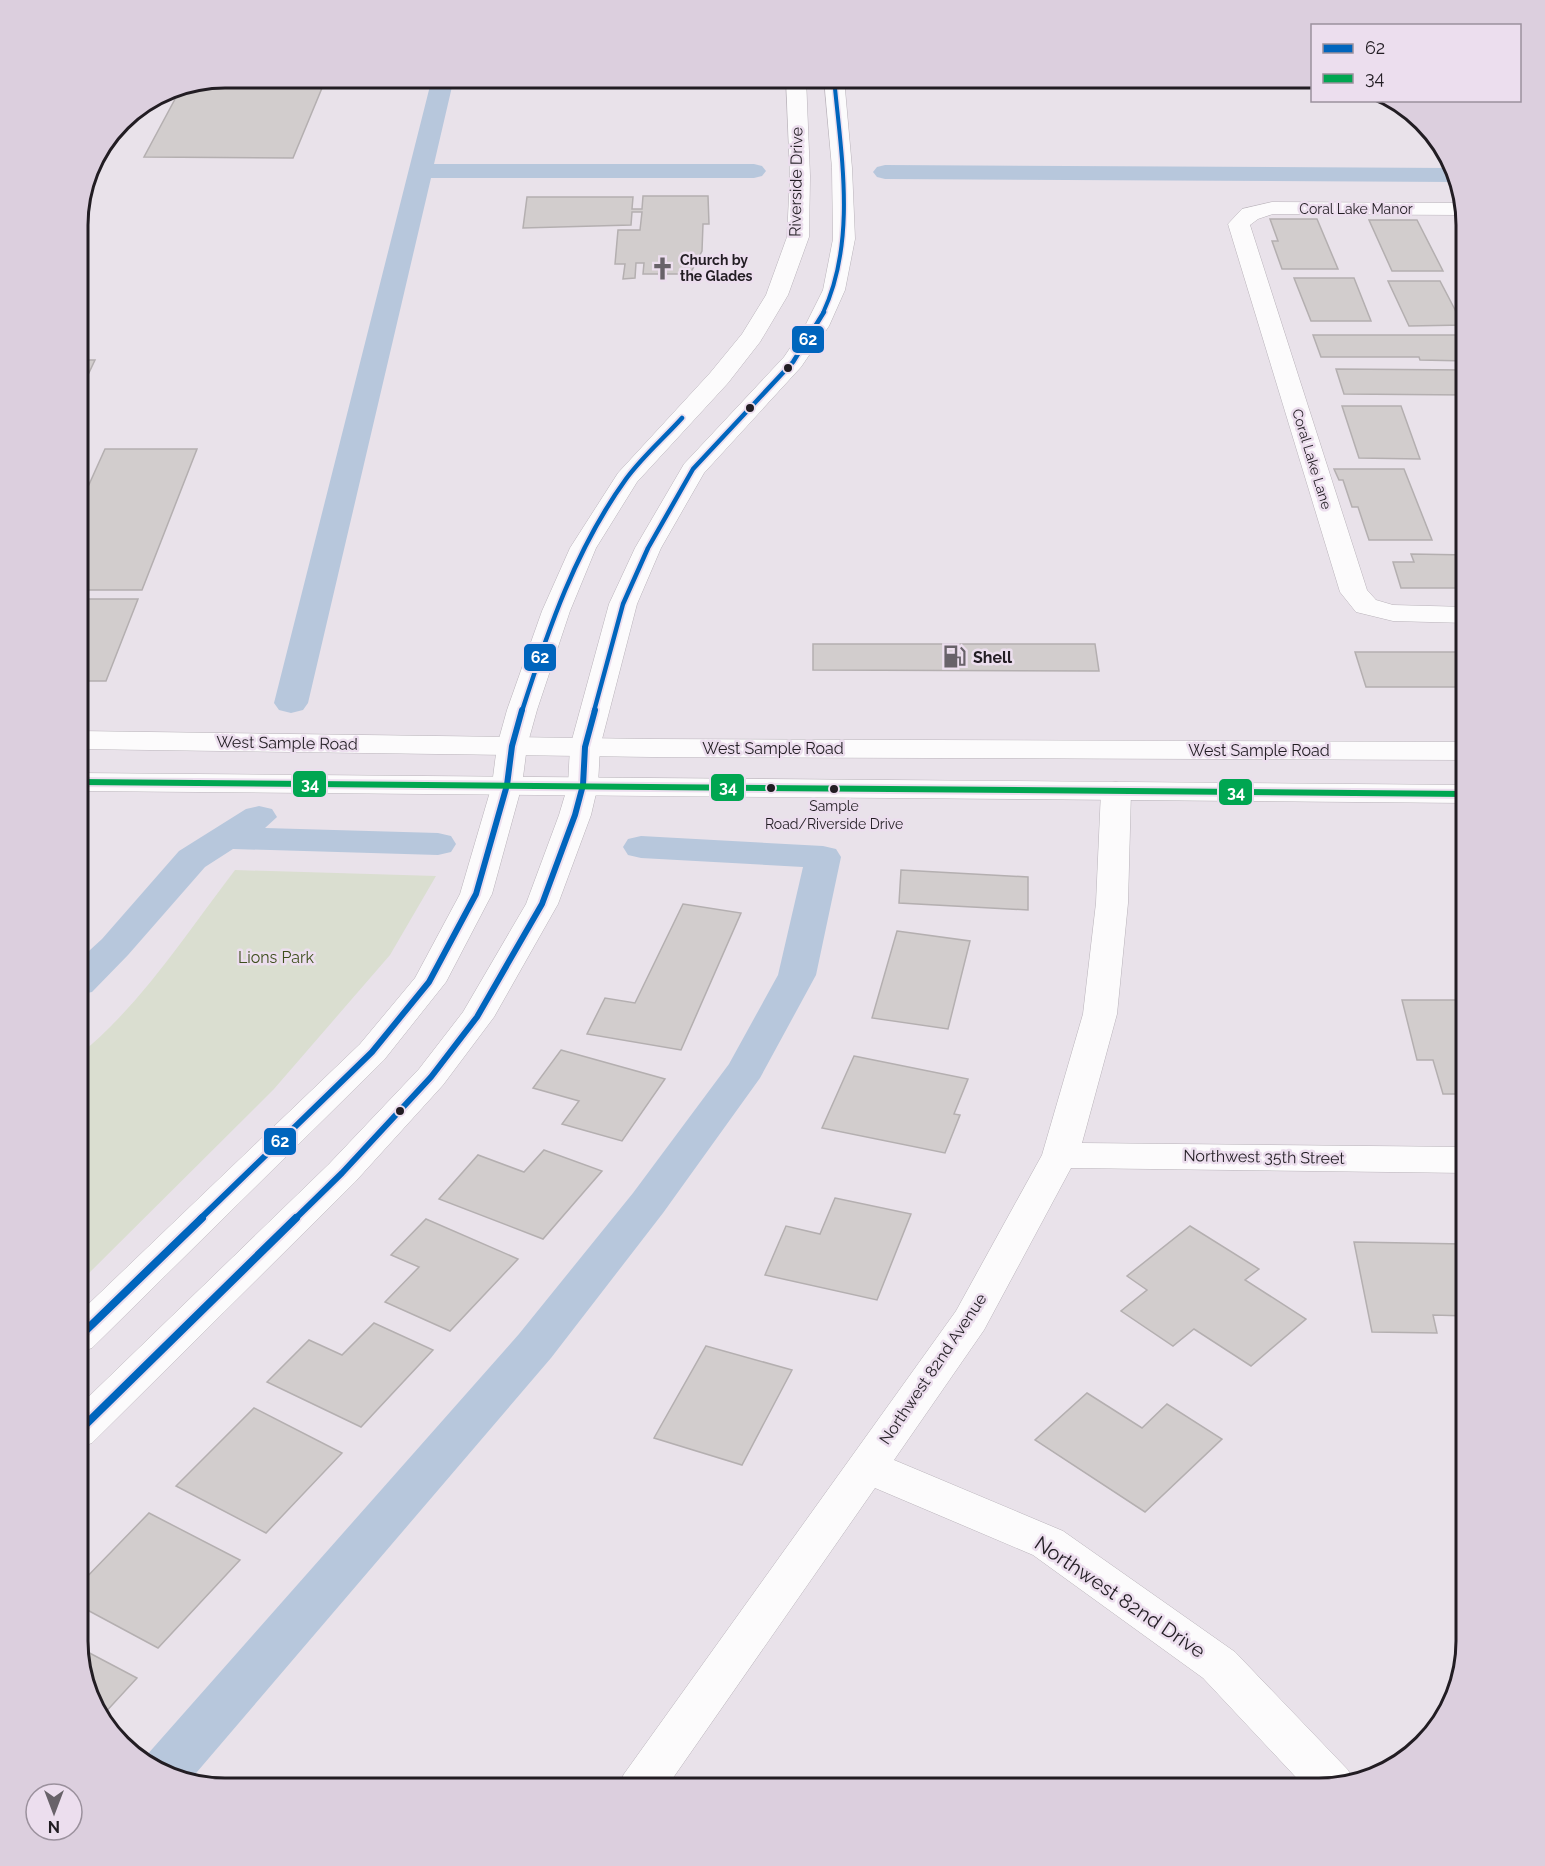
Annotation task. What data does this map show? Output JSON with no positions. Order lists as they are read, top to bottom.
{
  "streets": {
    "street": [
      "Riverside Drive",
      "Coral Lake Manor",
      "Coral Lake Lane",
      "West Sample Road",
      "Northwest 35th Street",
      "Northwest 82nd Avenue",
      "Northwest 82nd Drive"
    ]
  },
  "crossings": [
    ["Riverside Drive", "West Sample Road"],
    ["Coral Lake Manor", "Coral Lake Lane"],
    ["Northwest 35th Street", "Northwest 82nd Avenue"],
    ["Northwest 82nd Avenue", "Northwest 82nd Drive"]
  ],
  "parks": ["Lions Park"],
  "places": {
    "church": ["Church by the Glades"],
    "fuel station": ["Shell"],
    "other": ["Sample Road/Riverside Drive"]
  },
  "lines": ["transit line 62", "transit line 34"],
  "legend": ["62", "34"],
  "north": "bottom"
}
